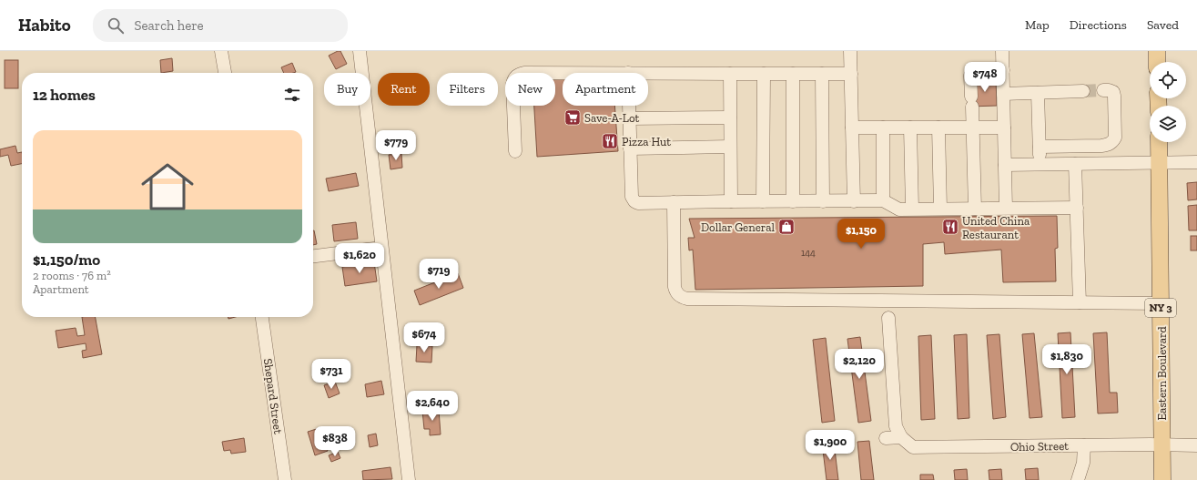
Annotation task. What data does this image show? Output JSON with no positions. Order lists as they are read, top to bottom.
{
  "streets": {
    "main road": ["NY 3", "Eastern Boulevard"],
    "street": ["Shepard Street", "Ohio Street"]
  },
  "crossings": [
    ["Eastern Boulevard", "Ohio Street"]
  ],
  "places": {
    "supermarket": ["Save-A-Lot"],
    "restaurant": ["Pizza Hut", "United China Restaurant"],
    "shop": ["Dollar General"]
  },
  "house_numbers": ["144"],
  "page": {
    "header": "Habito",
    "search": "Search here",
    "nav": ["Map", "Directions", "Saved"],
    "price": [
      "$748",
      "$779",
      "$1,150",
      "$1,620",
      "$719",
      "$674",
      "$1,830",
      "$2,120",
      "$731",
      "$2,640",
      "$838",
      "$1,900"
    ],
    "chip": [
      "Buy",
      "Rent",
      "Filters",
      "New",
      "Apartment"
    ],
    "heading": "12 homes",
    "list": [
      {
        "name": "$1,150/mo",
        "note": "2 rooms · 76 m² · Apartment"
      }
    ]
  }
}
